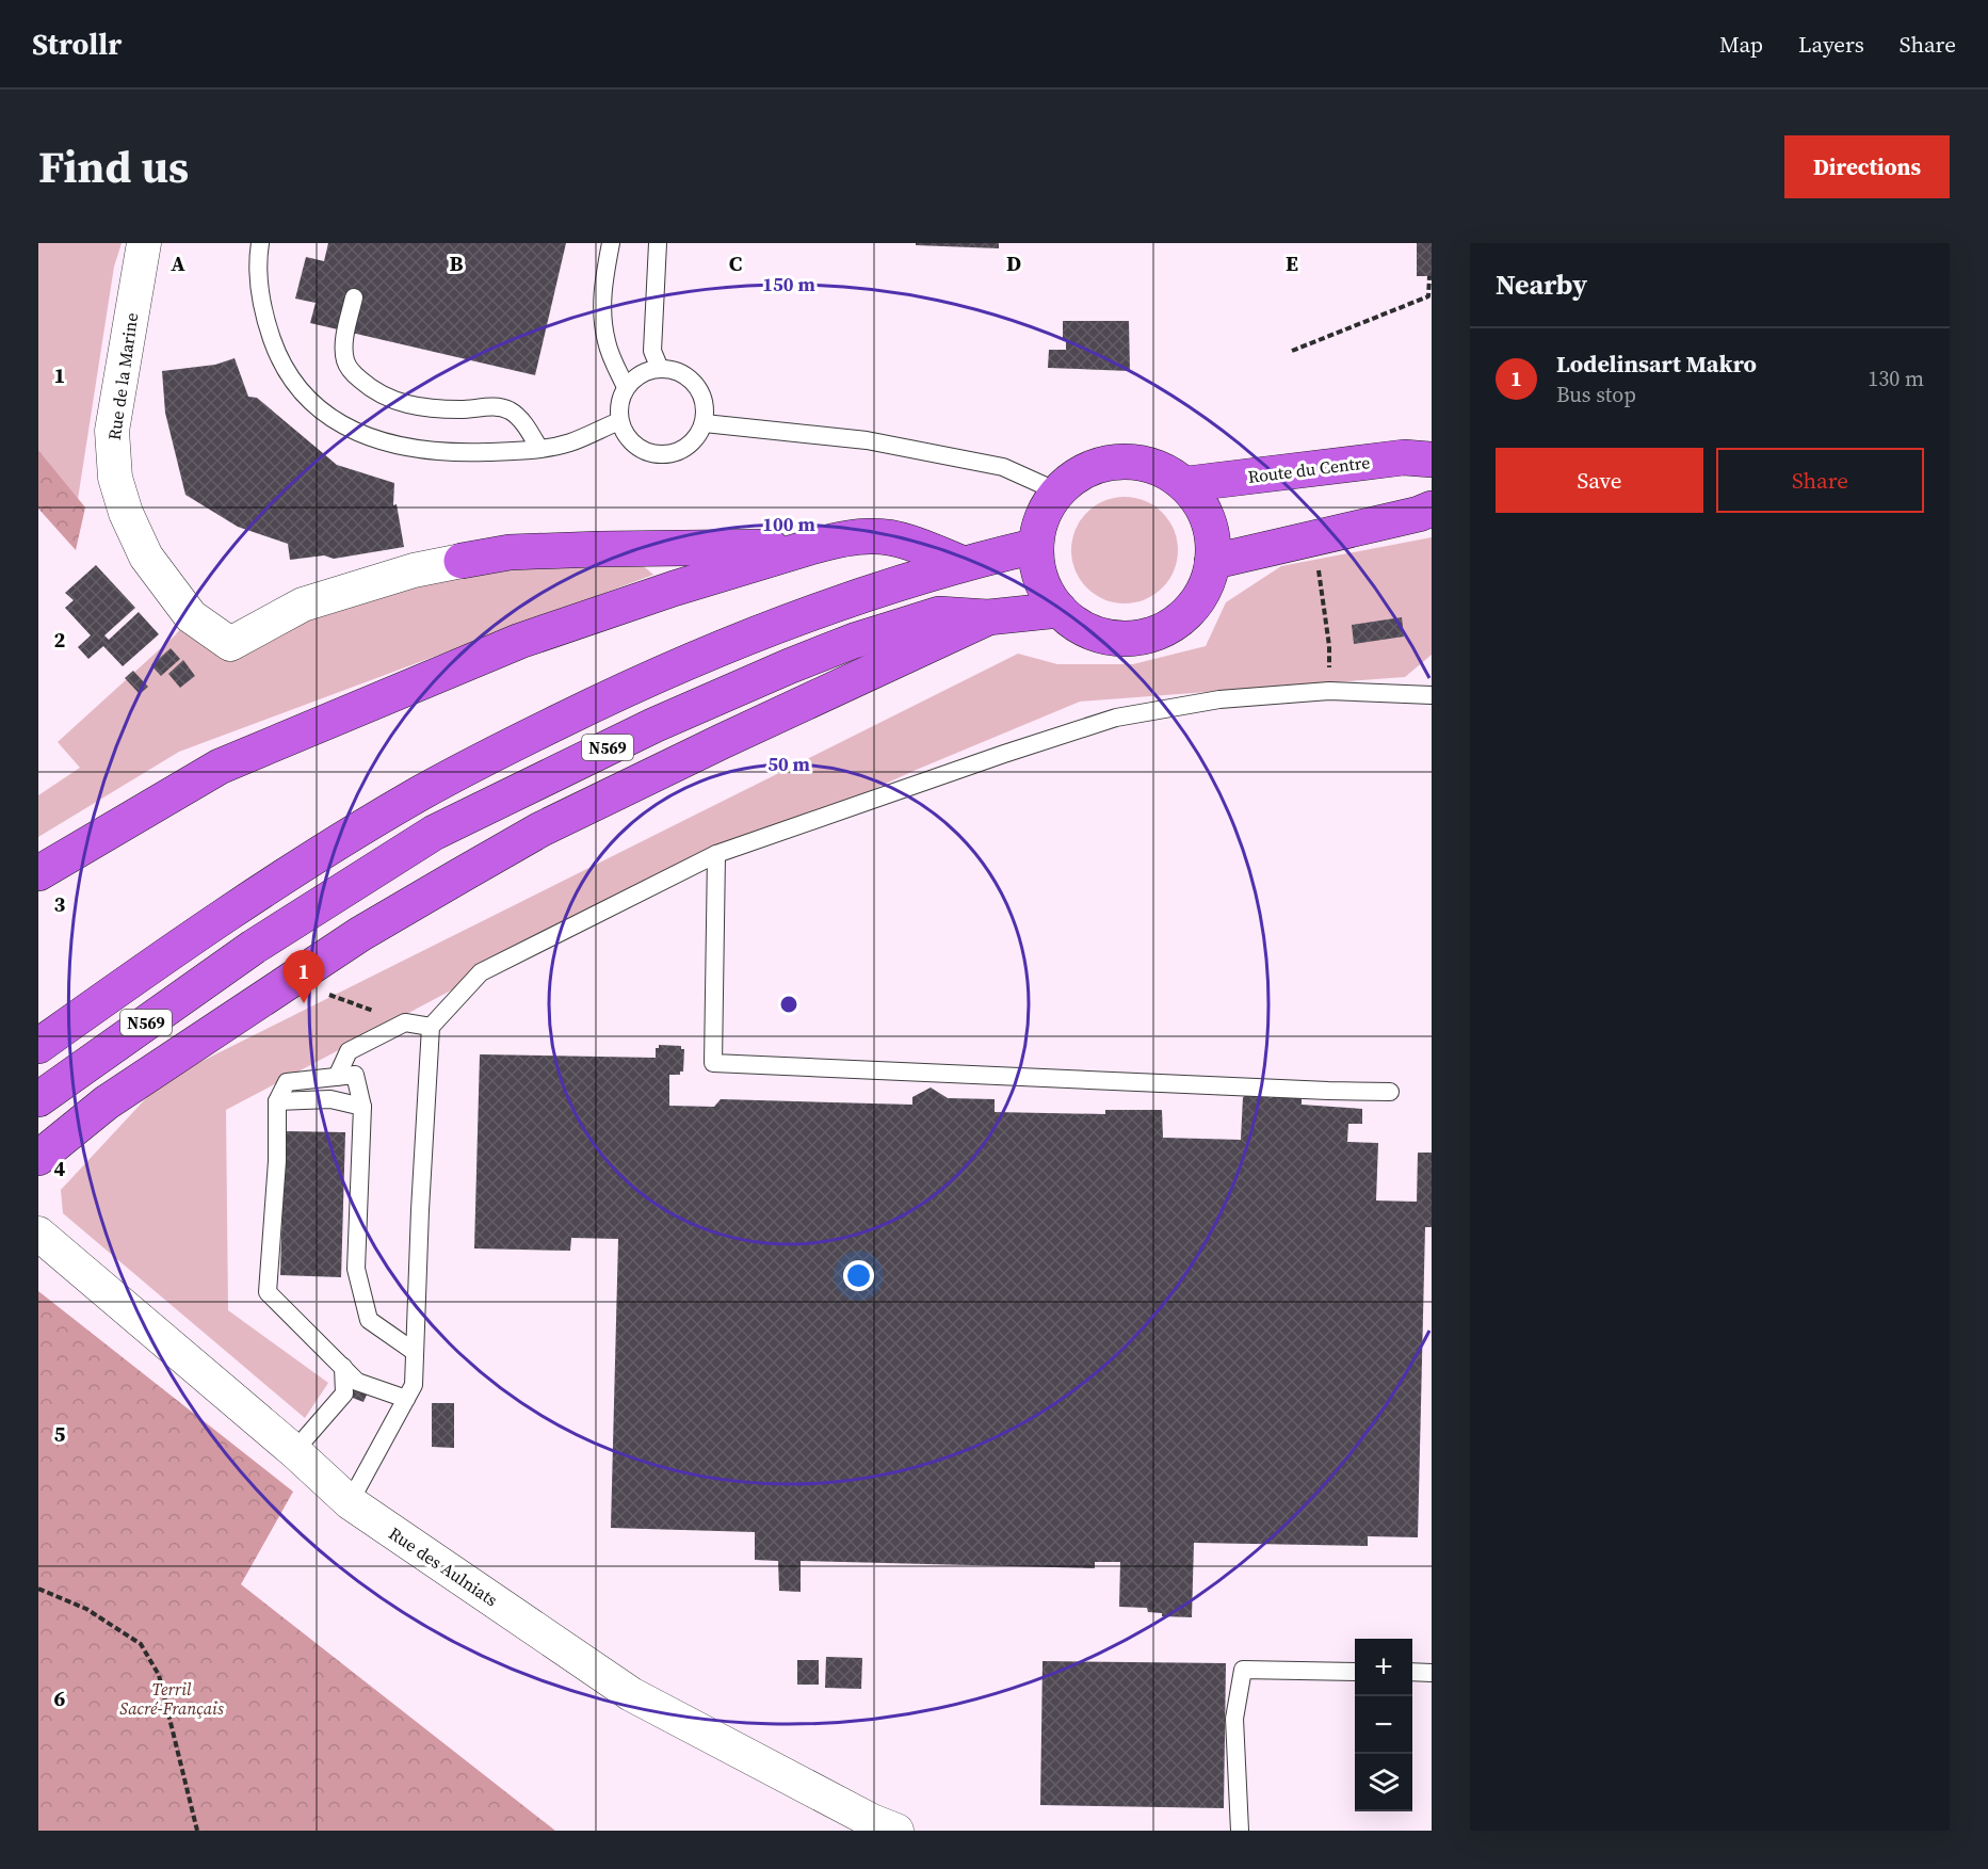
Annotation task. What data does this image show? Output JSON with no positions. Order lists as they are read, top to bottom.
{
  "streets": {
    "highway": ["Route du Centre", "N569"],
    "street": ["Rue de la Marine", "Rue des Aulniats"]
  },
  "parks": ["Terril Sacré-Français"],
  "page": {
    "header": "Strollr",
    "nav": ["Map", "Layers", "Share"],
    "title": "Find us",
    "buttons": [
      "Directions",
      ["Save", "Share"]
    ],
    "heading": "Nearby",
    "list": [
      {
        "mark": "1",
        "name": "Lodelinsart Makro",
        "note": "Bus stop",
        "value": "130 m"
      }
    ],
    "pins": "1",
    "map_buttons": ["+", "−"]
  },
  "grid": {
    "columns": [
      "A",
      "B",
      "C",
      "D",
      "E"
    ],
    "rows": [
      "1",
      "2",
      "3",
      "4",
      "5",
      "6"
    ]
  },
  "rings": ["150 m", "100 m", "50 m"]
}
